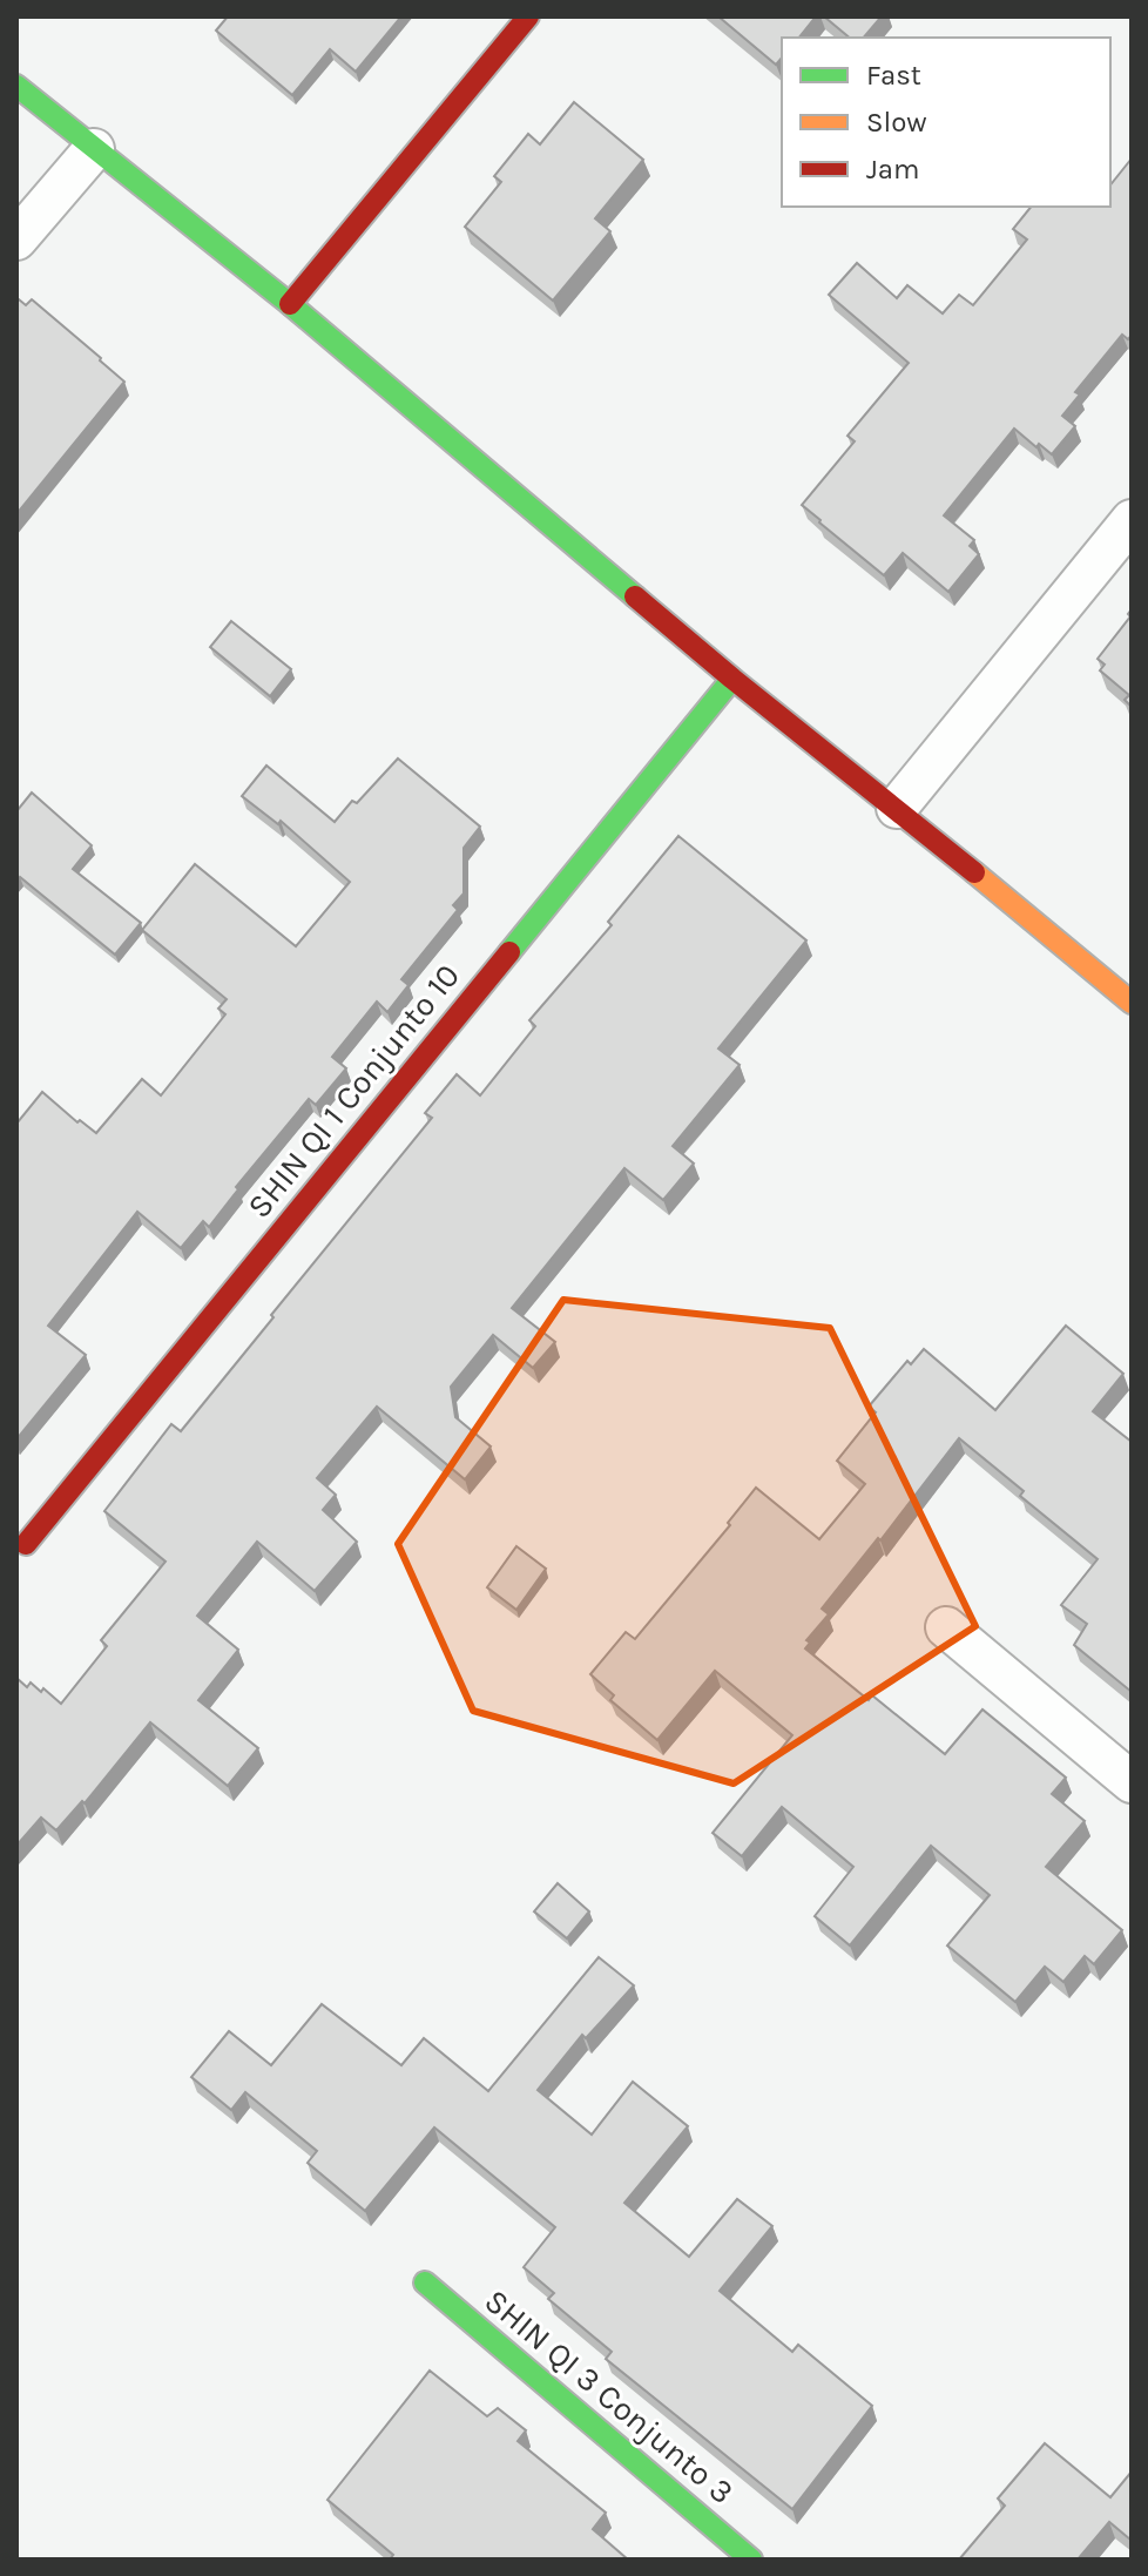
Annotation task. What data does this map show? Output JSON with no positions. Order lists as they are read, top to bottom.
{
  "streets": {
    "street": ["SHIN QI 1 Conjunto 10", "SHIN QI 3 Conjunto 3"]
  },
  "legend": ["Fast", "Slow", "Jam"]
}
